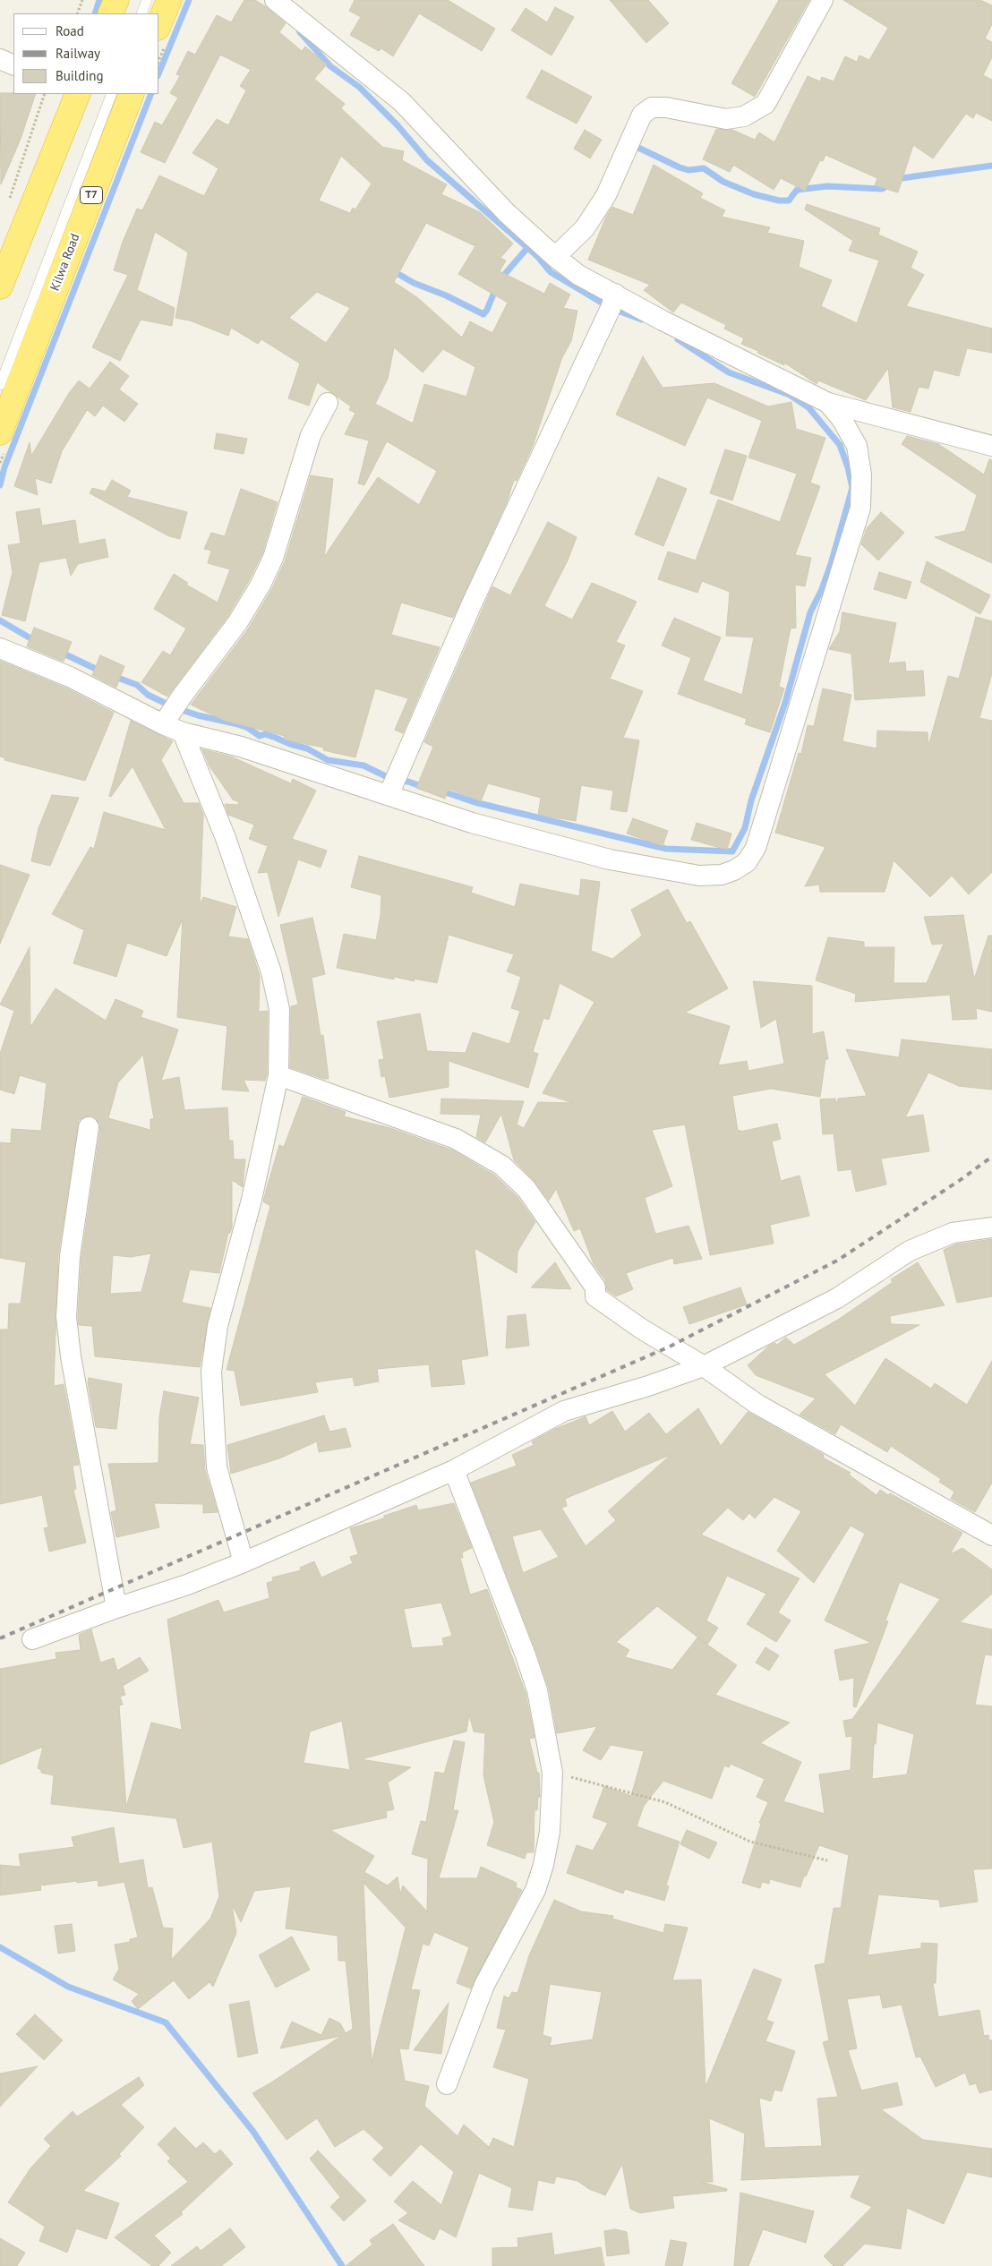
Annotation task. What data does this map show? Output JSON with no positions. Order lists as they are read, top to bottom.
{
  "streets": {
    "highway": ["T7", "Kilwa Road"]
  },
  "legend": ["Road", "Railway", "Building"]
}
